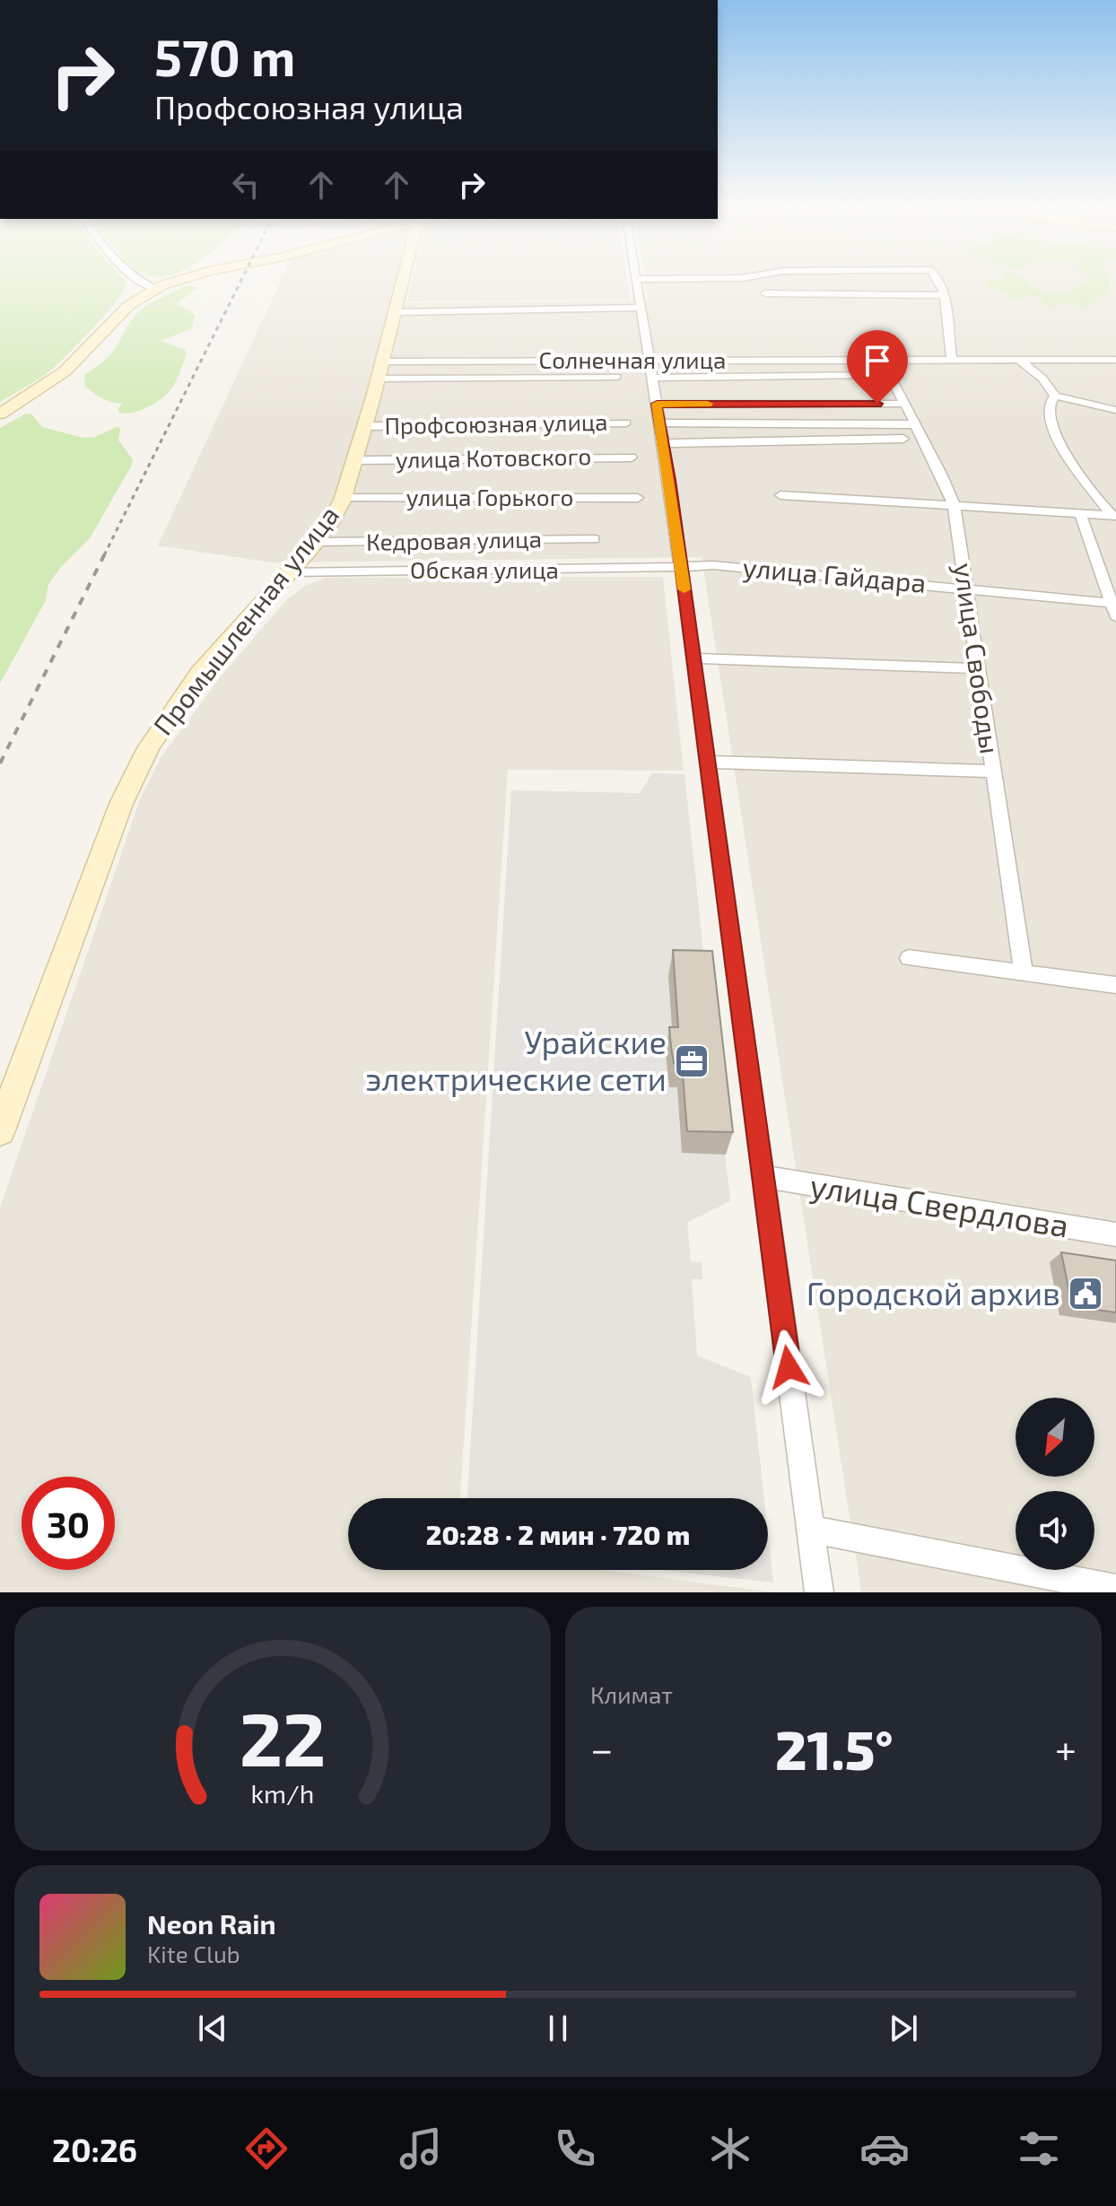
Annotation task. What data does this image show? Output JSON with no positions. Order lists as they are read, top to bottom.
{
  "streets": {
    "street": [
      "Солнечная улица",
      "Профсоюзная улица",
      "улица Котовского",
      "улица Горького",
      "Кедровая улица",
      "Обская улица",
      "улица Гайдара",
      "Промышленная улица",
      "улица Свободы",
      "улица Свердлова"
    ]
  },
  "crossings": [
    ["Солнечная улица", "Промышленная улица"],
    ["Солнечная улица", "улица Свободы"],
    ["Профсоюзная улица", "Промышленная улица"],
    ["улица Котовского", "Промышленная улица"],
    ["улица Горького", "Промышленная улица"],
    ["Кедровая улица", "Промышленная улица"],
    ["Обская улица", "улица Гайдара"],
    ["Обская улица", "Промышленная улица"],
    ["улица Гайдара", "улица Свободы"]
  ],
  "places": {
    "office": ["Урайские электрические сети"],
    "public building": ["Городской архив"]
  },
  "north": "bottom left",
  "page": {
    "turn": ["570 m", "Профсоюзная улица"],
    "limit": "30",
    "trip": "20:28 · 2 мин · 720 m",
    "tile": "Климат",
    "heat": ["−", "21.5°", "+"],
    "song": ["Neon Rain", "Kite Club"],
    "tabs": "20:26",
    "gauge": ["22", "km/h"]
  }
}
